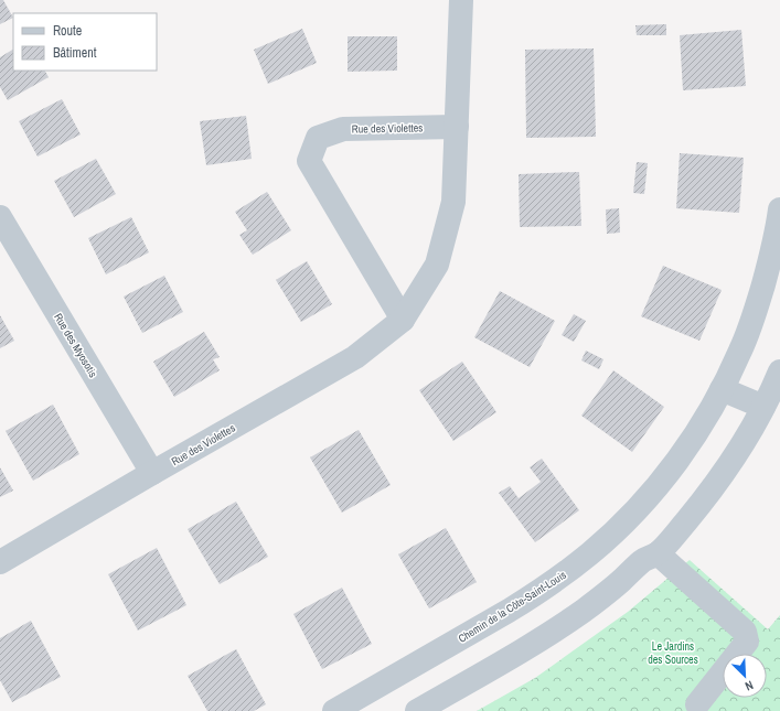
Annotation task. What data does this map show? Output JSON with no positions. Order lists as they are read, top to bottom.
{
  "streets": {
    "street": ["Rue des Violettes", "Rue des Myosotis", "Chemin de la Côte-Saint-Louis"]
  },
  "crossings": [
    ["Rue des Violettes", "Rue des Myosotis"]
  ],
  "parks": ["Le Jardins des Sources"],
  "legend": ["Route", "Bâtiment"],
  "north": "bottom right"
}
